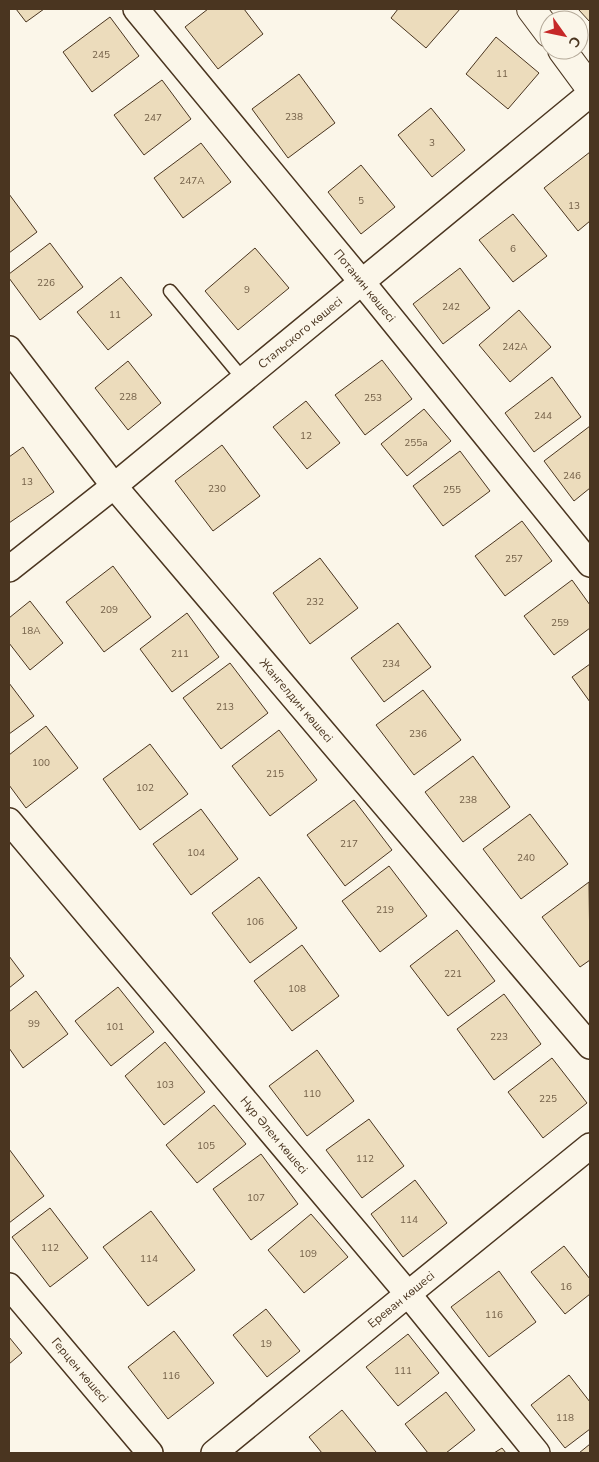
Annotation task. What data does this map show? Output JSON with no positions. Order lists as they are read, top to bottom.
{
  "streets": {
    "street": [
      "Потанин көшесі",
      "Стальского көшесі",
      "Жангелдин көшесі",
      "Нұр Әлем көшесі",
      "Ереван көшесі",
      "Герцен көшесі"
    ]
  },
  "crossings": [
    ["Потанин көшесі", "Стальского көшесі"],
    ["Стальского көшесі", "Жангелдин көшесі"],
    ["Нұр Әлем көшесі", "Ереван көшесі"]
  ],
  "house_numbers": [
    "245",
    "11",
    "238",
    "247",
    "3",
    "247А",
    "5",
    "13",
    "6",
    "226",
    "9",
    "242",
    "11",
    "242А",
    "228",
    "253",
    "244",
    "12",
    "255а",
    "246",
    "13",
    "230",
    "255",
    "257",
    "232",
    "209",
    "259",
    "18А",
    "211",
    "234",
    "213",
    "236",
    "100",
    "215",
    "102",
    "238",
    "217",
    "104",
    "240",
    "219",
    "106",
    "221",
    "108",
    "99",
    "101",
    "223",
    "103",
    "110",
    "225",
    "105",
    "112",
    "107",
    "114",
    "112",
    "109",
    "114",
    "16",
    "116",
    "19",
    "111",
    "116",
    "118"
  ],
  "north": "bottom right"
}
